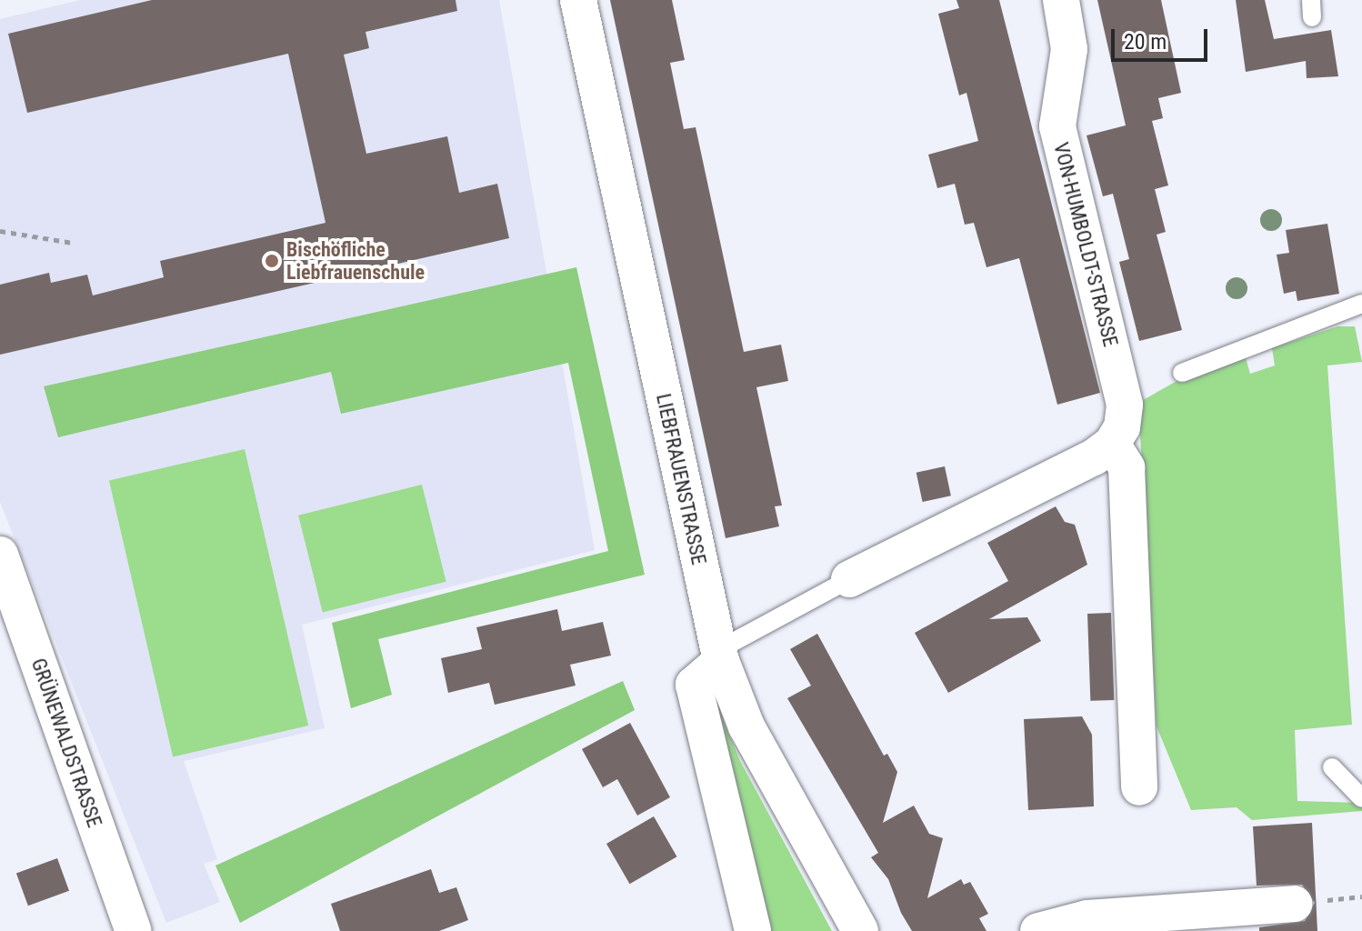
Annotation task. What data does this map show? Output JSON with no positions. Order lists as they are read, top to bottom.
{
  "streets": {
    "street": ["VON-HUMBOLDT-STRASSE", "LIEBFRAUENSTRASSE", "GRÜNEWALDSTRASSE"]
  },
  "places": ["Bischöfliche Liebfrauenschule"],
  "scale_bar": "20 m"
}
